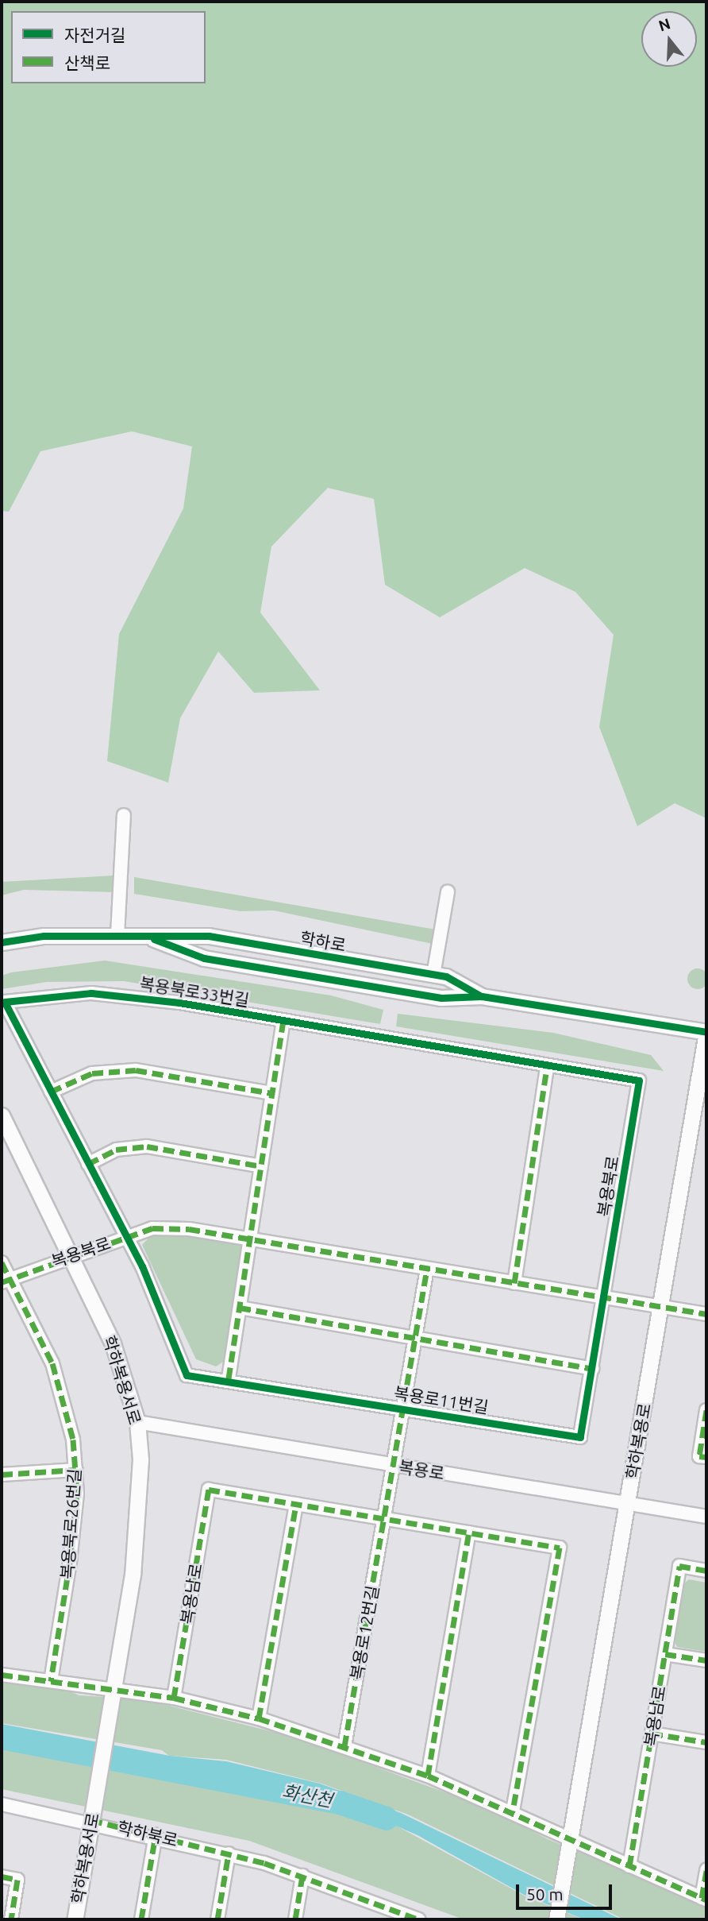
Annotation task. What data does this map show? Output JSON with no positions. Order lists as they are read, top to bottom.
{
  "streets": {
    "street": [
      "학하로",
      "복용북로33번길",
      "복용북로",
      "학하복용서로",
      "복용로11번길",
      "학하복용로",
      "복용로",
      "복용북로26번길",
      "복용남로",
      "복용로12번길",
      "학하북로"
    ]
  },
  "crossings": [
    ["학하로", "학하복용로"],
    ["복용북로33번길", "복용북로"],
    ["복용북로33번길", "복용로11번길"],
    ["복용북로", "학하복용서로"],
    ["복용북로", "복용로11번길"],
    ["복용북로", "학하복용로"],
    ["복용북로", "복용북로26번길"],
    ["학하복용서로", "복용로"],
    ["학하복용서로", "학하북로"],
    ["복용로11번길", "복용로"],
    ["복용로11번길", "복용로12번길"],
    ["학하복용로", "복용로"],
    ["복용로", "복용로12번길"]
  ],
  "water": ["화산천"],
  "legend": ["자전거길", "산책로"],
  "scale_bar": "50 m",
  "north": "top"
}
